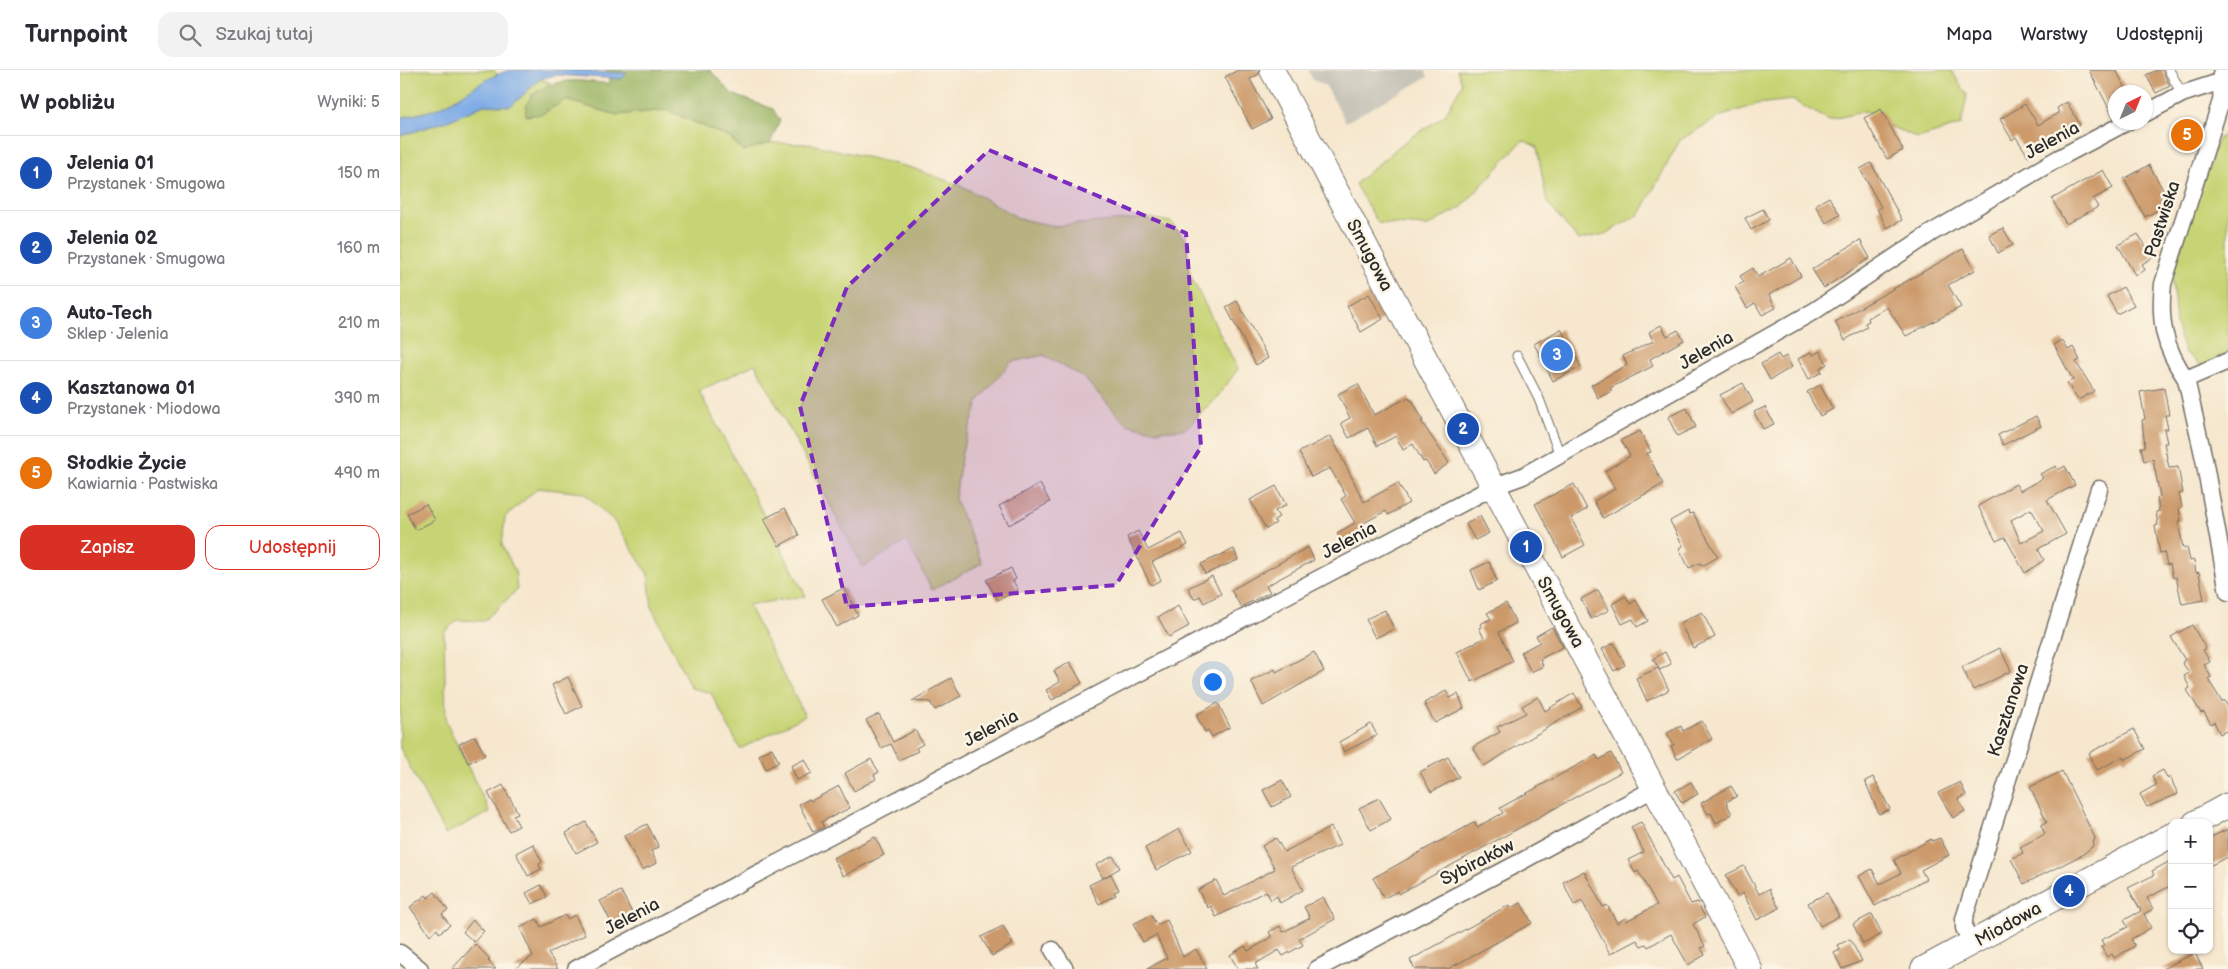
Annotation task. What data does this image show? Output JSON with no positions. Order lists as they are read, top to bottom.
{
  "streets": {
    "street": [
      "Jelenia",
      "Pastwiska",
      "Smugowa",
      "Kasztanowa",
      "Sybiraków",
      "Miodowa"
    ]
  },
  "crossings": [
    ["Jelenia", "Smugowa"],
    ["Smugowa", "Sybiraków"],
    ["Kasztanowa", "Miodowa"]
  ],
  "north": "top right",
  "page": {
    "header": "Turnpoint",
    "search": "Szukaj tutaj",
    "nav": ["Mapa", "Warstwy", "Udostępnij"],
    "heading": ["W pobliżu", "Wyniki: 5"],
    "pins": [
      "5",
      "3",
      "2",
      "1",
      "4"
    ],
    "list": [
      {
        "mark": "1",
        "name": "Jelenia 01",
        "note": "Przystanek · Smugowa",
        "value": "150 m"
      },
      {
        "mark": "2",
        "name": "Jelenia 02",
        "note": "Przystanek · Smugowa",
        "value": "160 m"
      },
      {
        "mark": "3",
        "name": "Auto-Tech",
        "note": "Sklep · Jelenia",
        "value": "210 m"
      },
      {
        "mark": "4",
        "name": "Kasztanowa 01",
        "note": "Przystanek · Miodowa",
        "value": "390 m"
      },
      {
        "mark": "5",
        "name": "Słodkie Życie",
        "note": "Kawiarnia · Pastwiska",
        "value": "490 m"
      }
    ],
    "buttons": ["Zapisz", "Udostępnij"],
    "map_buttons": ["+", "−"]
  }
}
